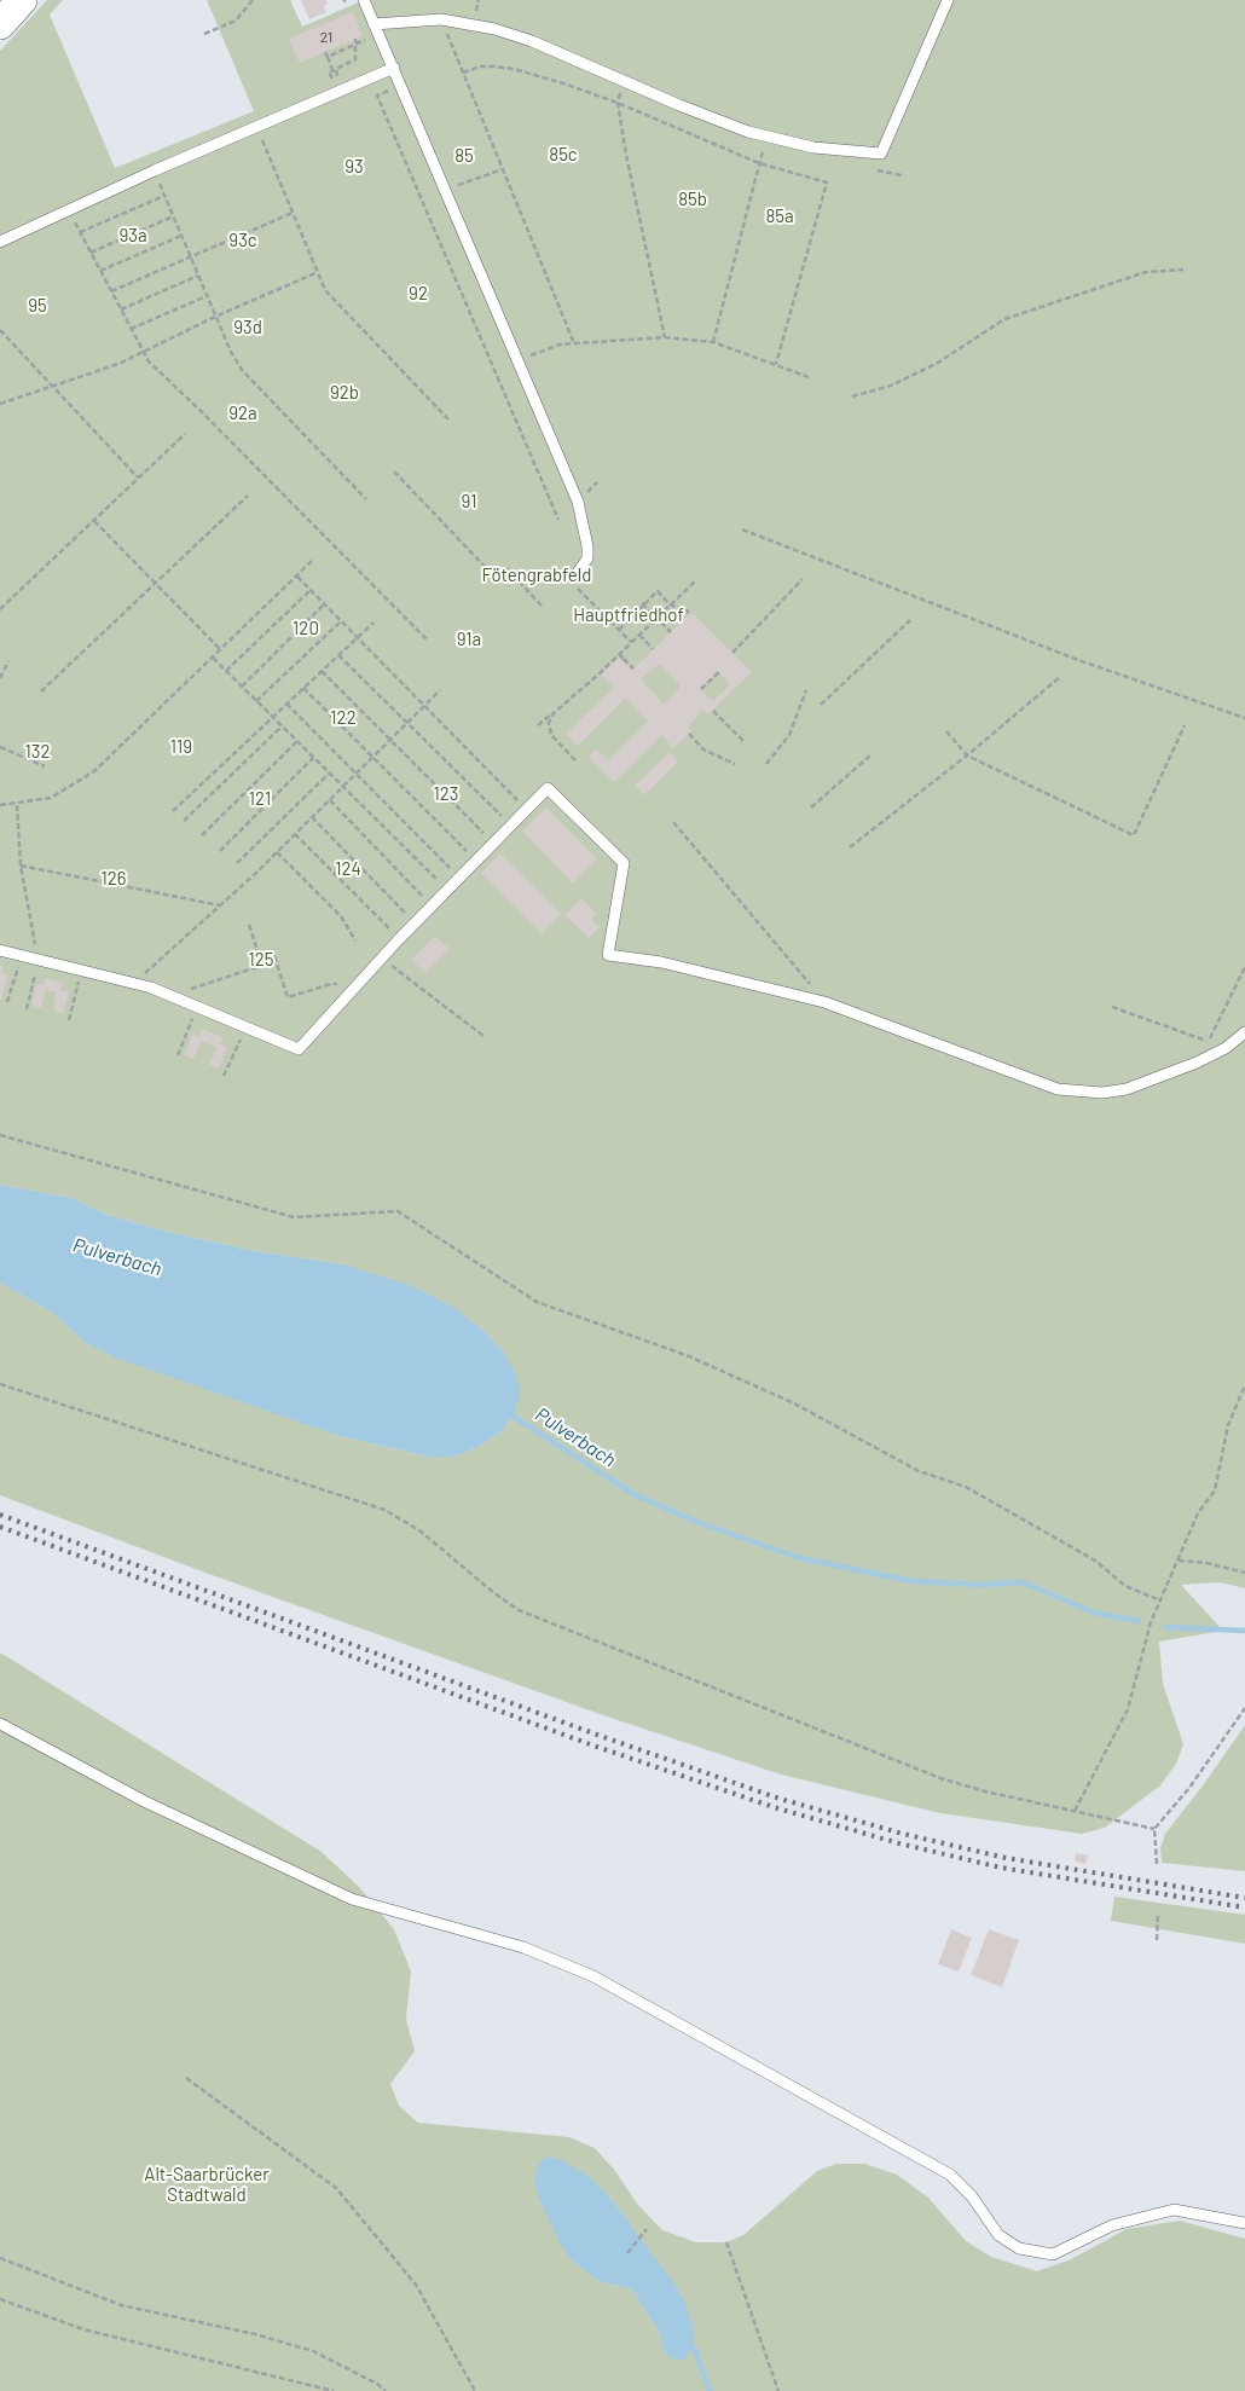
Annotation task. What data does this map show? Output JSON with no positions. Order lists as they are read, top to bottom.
{
  "water": ["Pulverbach"],
  "parks": [
    "85c",
    "85",
    "93",
    "85b",
    "85a",
    "93a",
    "93c",
    "92",
    "95",
    "93d",
    "92b",
    "92a",
    "91",
    "Fötengrabfeld",
    "Hauptfriedhof",
    "120",
    "91a",
    "122",
    "119",
    "132",
    "123",
    "121",
    "124",
    "126",
    "125",
    "Alt-Saarbrücker Stadtwald"
  ],
  "house_numbers": ["21"]
}
